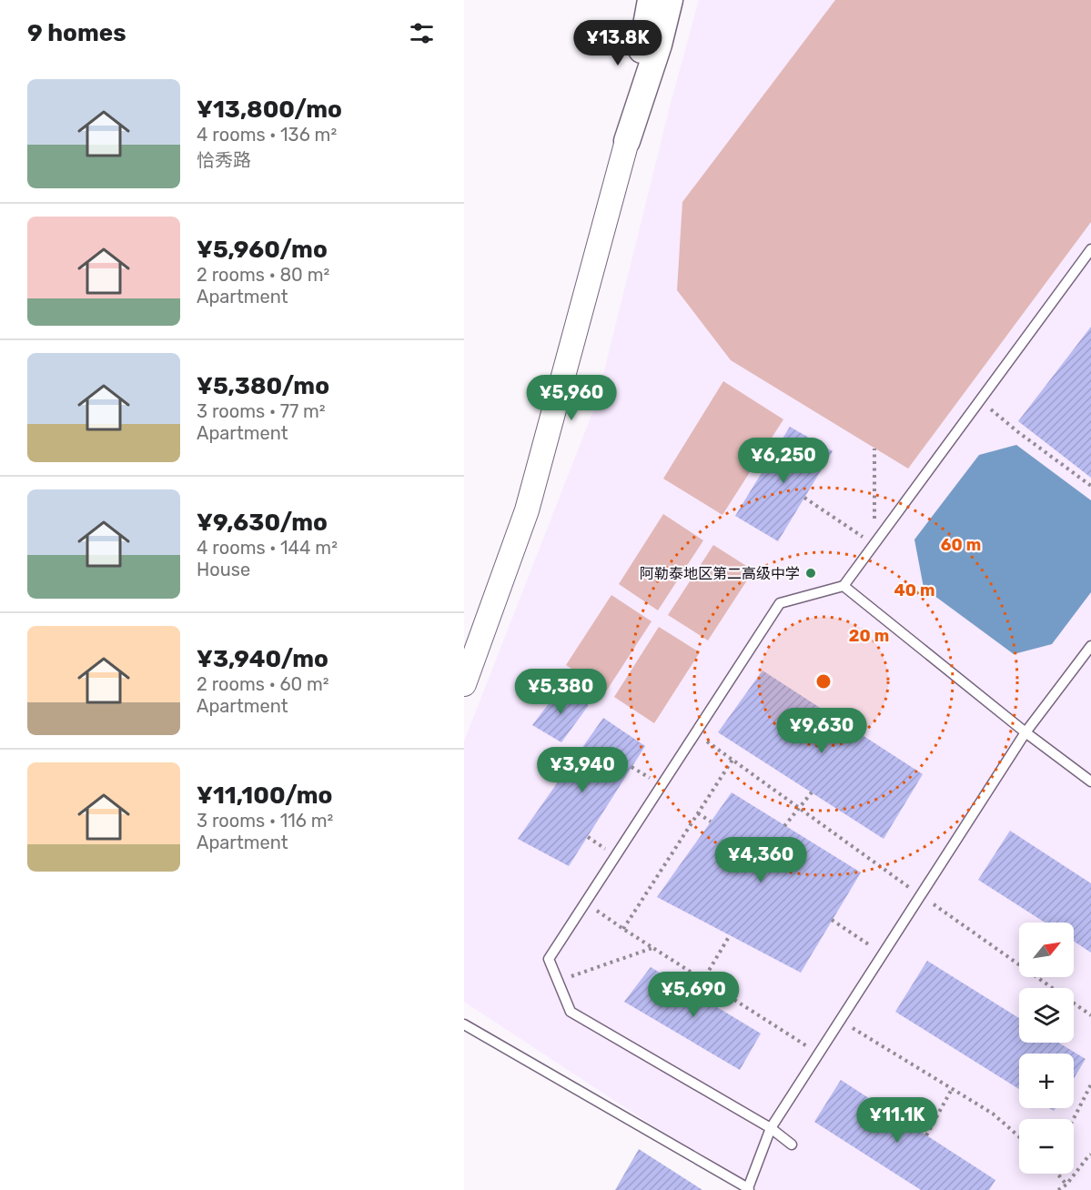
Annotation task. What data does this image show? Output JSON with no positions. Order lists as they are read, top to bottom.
{
  "places": ["阿勒泰地区第二高级中学"],
  "north": "top right",
  "page": {
    "heading": "9 homes",
    "price": [
      "¥13.8K",
      "¥5,960",
      "¥6,250",
      "¥5,380",
      "¥9,630",
      "¥3,940",
      "¥4,360",
      "¥5,690",
      "¥11.1K"
    ],
    "list": [
      {
        "name": "¥13,800/mo",
        "note": "4 rooms · 136 m² · 恰秀路"
      },
      {
        "name": "¥5,960/mo",
        "note": "2 rooms · 80 m² · Apartment"
      },
      {
        "name": "¥5,380/mo",
        "note": "3 rooms · 77 m² · Apartment"
      },
      {
        "name": "¥9,630/mo",
        "note": "4 rooms · 144 m² · House"
      },
      {
        "name": "¥3,940/mo",
        "note": "2 rooms · 60 m² · Apartment"
      },
      {
        "name": "¥11,100/mo",
        "note": "3 rooms · 116 m² · Apartment"
      }
    ],
    "map_buttons": ["+", "−"]
  },
  "rings": ["60 m", "40 m", "20 m"]
}
